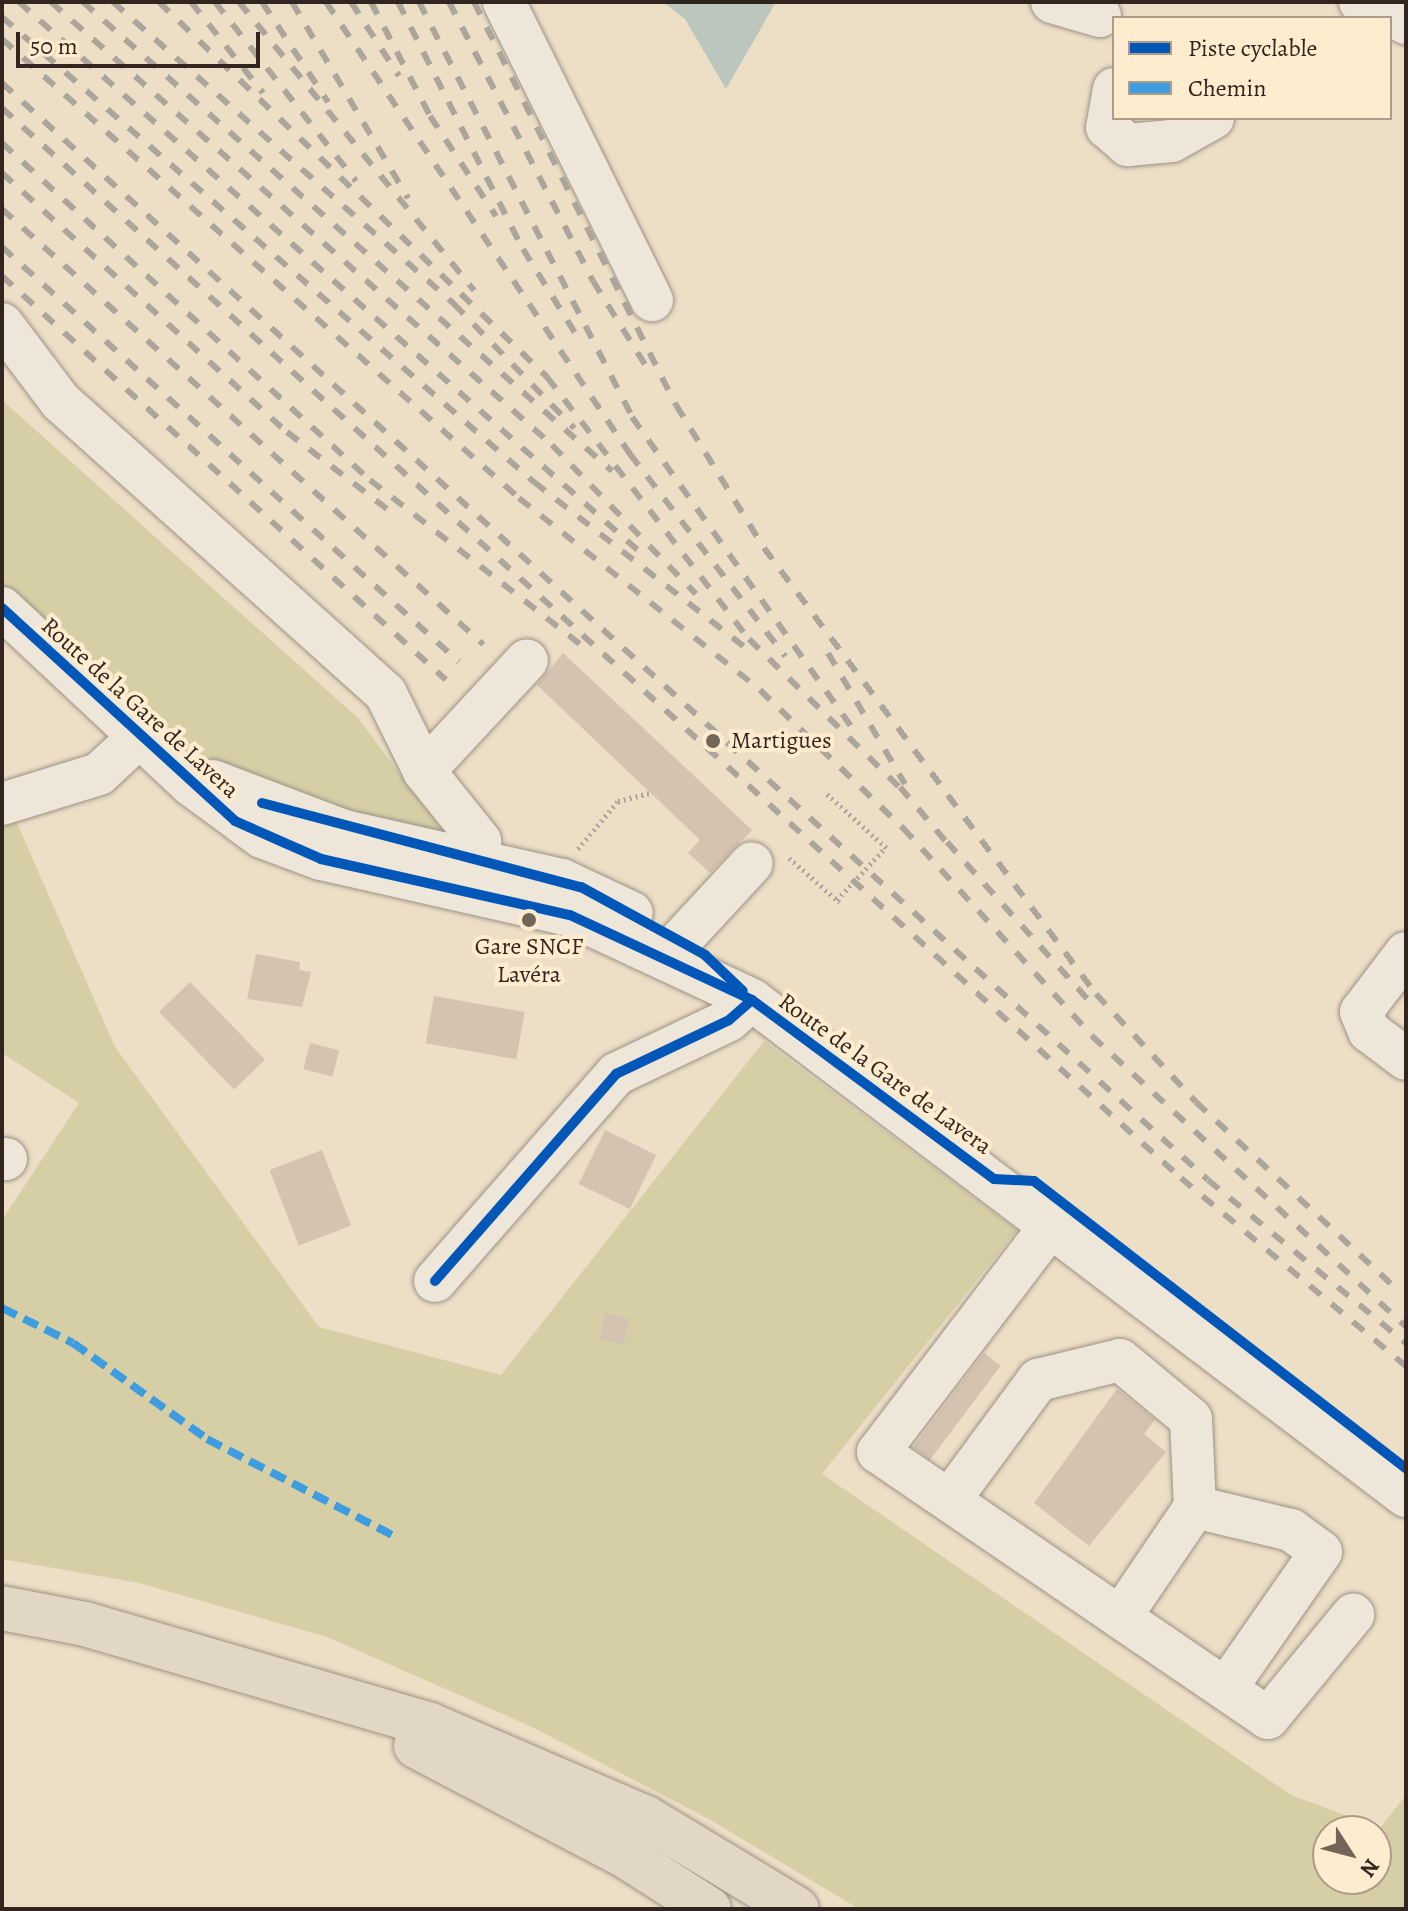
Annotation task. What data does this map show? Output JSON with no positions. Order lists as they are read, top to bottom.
{
  "streets": {
    "street": ["Route de la Gare de Lavera"]
  },
  "places": ["Martigues", "Gare SNCF Lavéra"],
  "legend": ["Piste cyclable", "Chemin"],
  "scale_bar": "50 m",
  "north": "bottom right"
}
